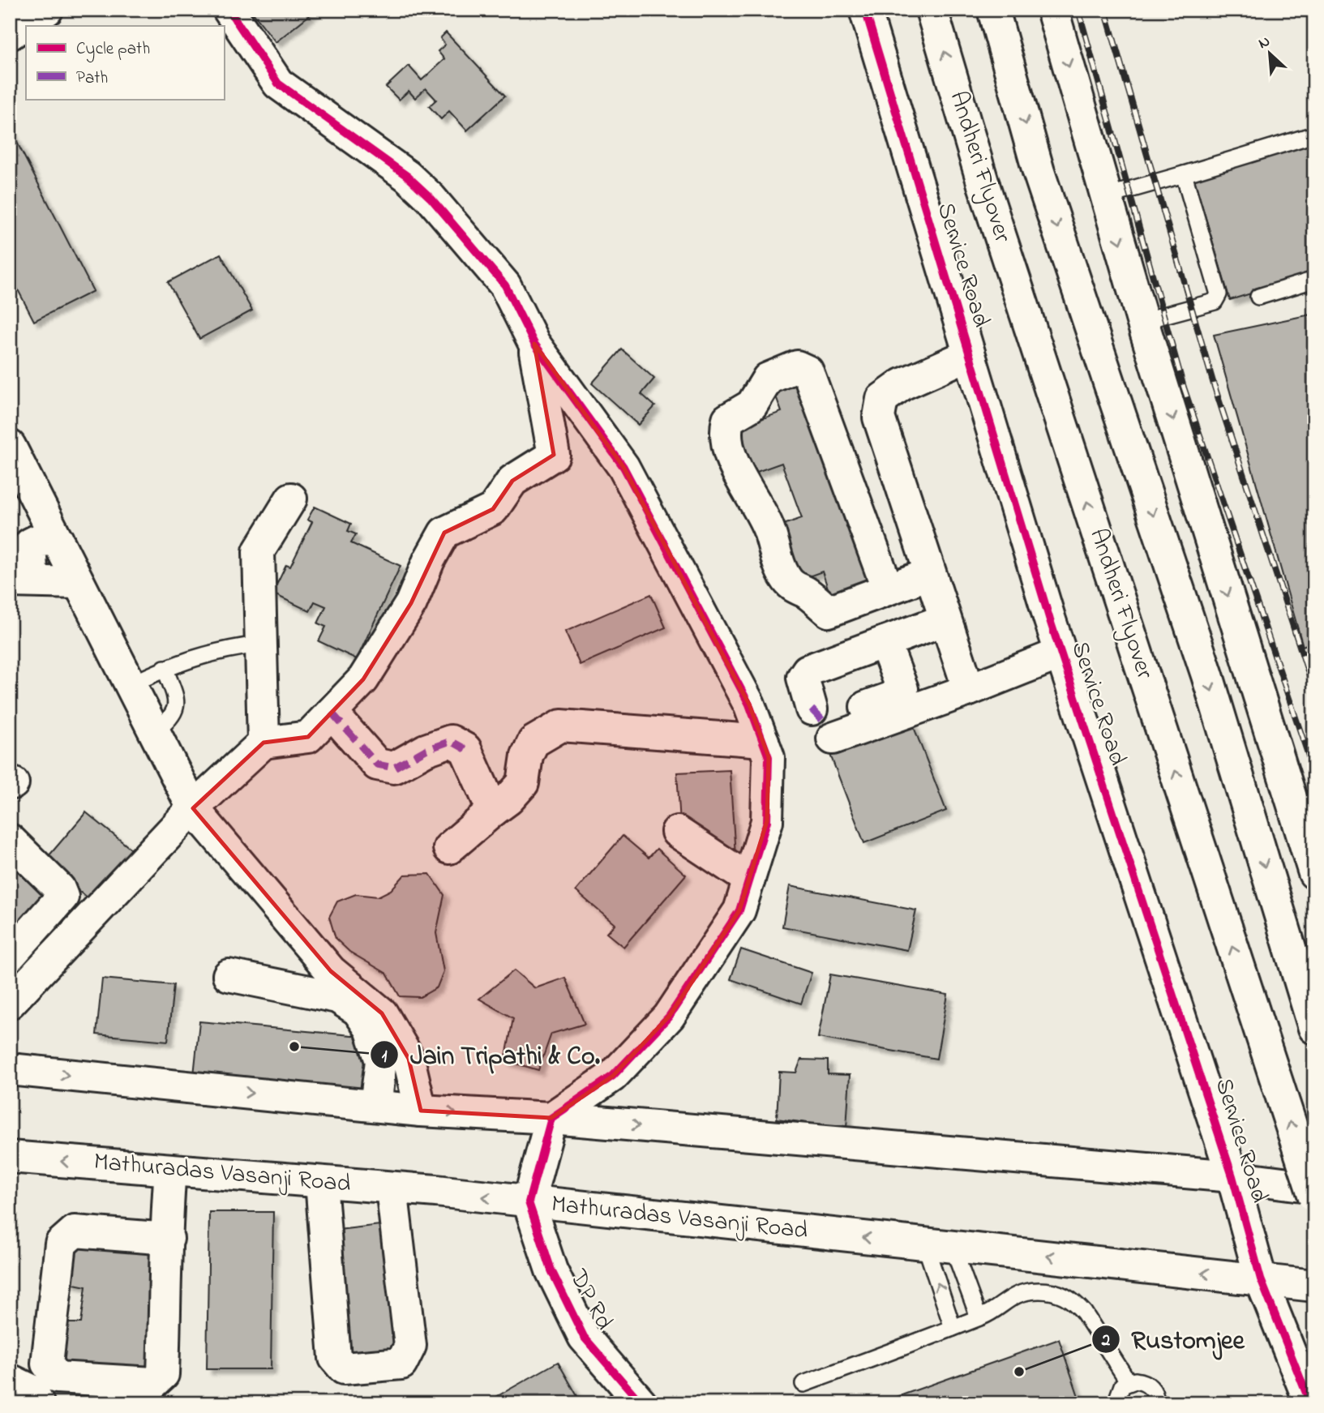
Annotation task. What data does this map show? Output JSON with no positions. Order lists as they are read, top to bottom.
{
  "streets": {
    "main road": [
      "Andheri Flyover",
      "Service Road",
      "Mathuradas Vasanji Road",
      "DP Rd"
    ]
  },
  "crossings": [
    ["Service Road", "Mathuradas Vasanji Road"],
    ["Mathuradas Vasanji Road", "DP Rd"]
  ],
  "places": ["Jain Tripathi & Co.", "Rustomjee"],
  "legend": ["Cycle path", "Path"],
  "north": "top left"
}
